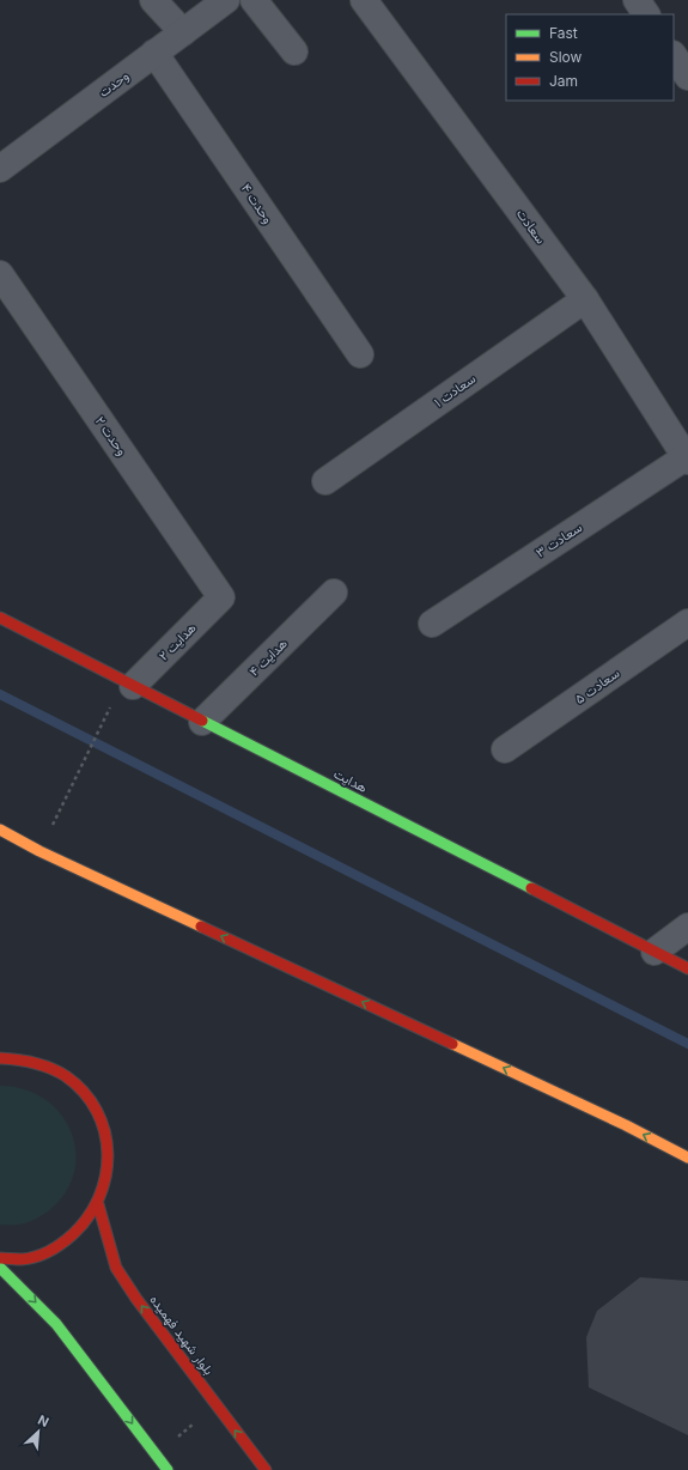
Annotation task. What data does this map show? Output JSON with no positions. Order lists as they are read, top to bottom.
{
  "streets": {
    "street": [
      "وحدت",
      "وحدت ۴",
      "سعادت",
      "سعادت ۱",
      "وحدت ۲",
      "سعادت ۳",
      "هدایت ۲",
      "هدایت ۴",
      "سعادت ۵",
      "هدایت",
      "بلوار شهید فهمیده"
    ]
  },
  "crossings": [
    ["وحدت", "وحدت ۴"],
    ["سعادت", "سعادت ۱"],
    ["سعادت", "سعادت ۳"],
    ["وحدت ۲", "هدایت ۲"],
    ["هدایت ۲", "هدایت"],
    ["هدایت ۴", "هدایت"]
  ],
  "legend": ["Fast", "Slow", "Jam"],
  "north": "top right"
}
